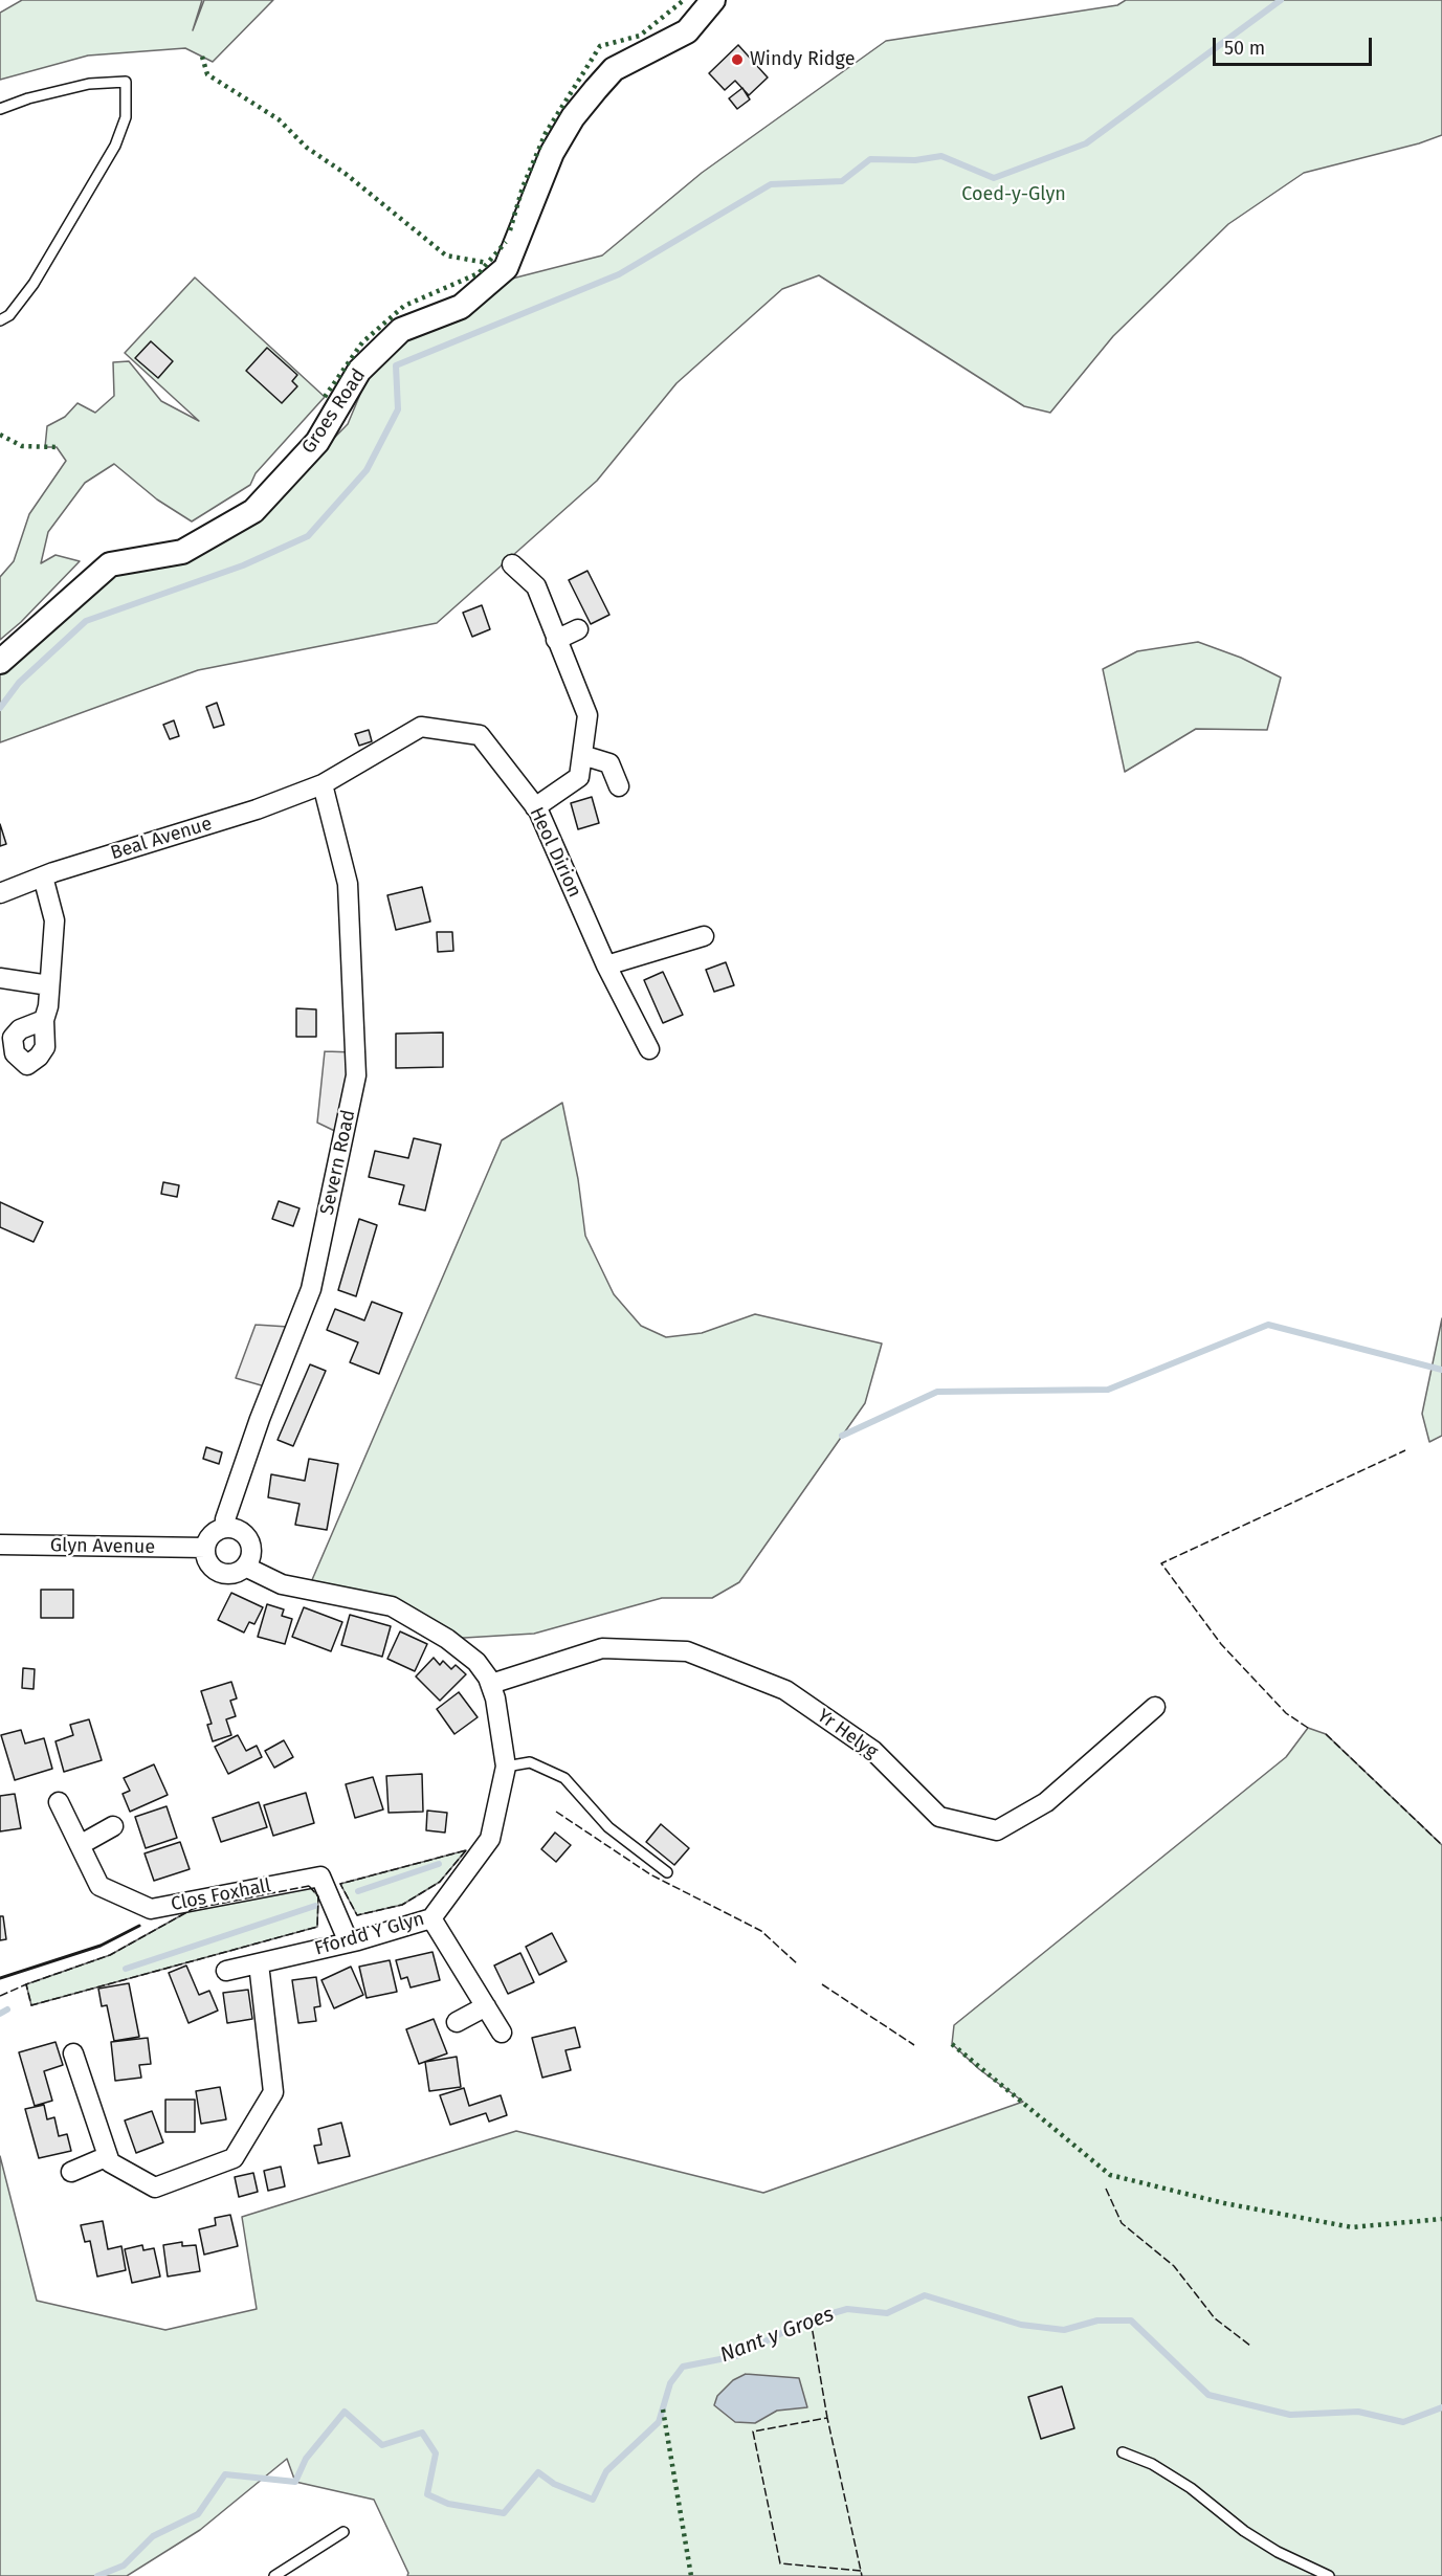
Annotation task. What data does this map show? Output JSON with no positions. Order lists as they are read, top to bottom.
{
  "streets": {
    "street": [
      "Groes Road",
      "Beal Avenue",
      "Heol Dirion",
      "Severn Road",
      "Glyn Avenue",
      "Yr Helyg",
      "Clos Foxhall",
      "Ffordd Y Glyn"
    ]
  },
  "crossings": [
    ["Beal Avenue", "Heol Dirion"],
    ["Beal Avenue", "Severn Road"],
    ["Heol Dirion", "Severn Road"],
    ["Severn Road", "Glyn Avenue"],
    ["Severn Road", "Ffordd Y Glyn"],
    ["Glyn Avenue", "Ffordd Y Glyn"],
    ["Yr Helyg", "Ffordd Y Glyn"],
    ["Clos Foxhall", "Ffordd Y Glyn"]
  ],
  "water": ["Nant y Groes"],
  "parks": ["Coed-y-Glyn"],
  "places": ["Windy Ridge"],
  "scale_bar": "50 m"
}
